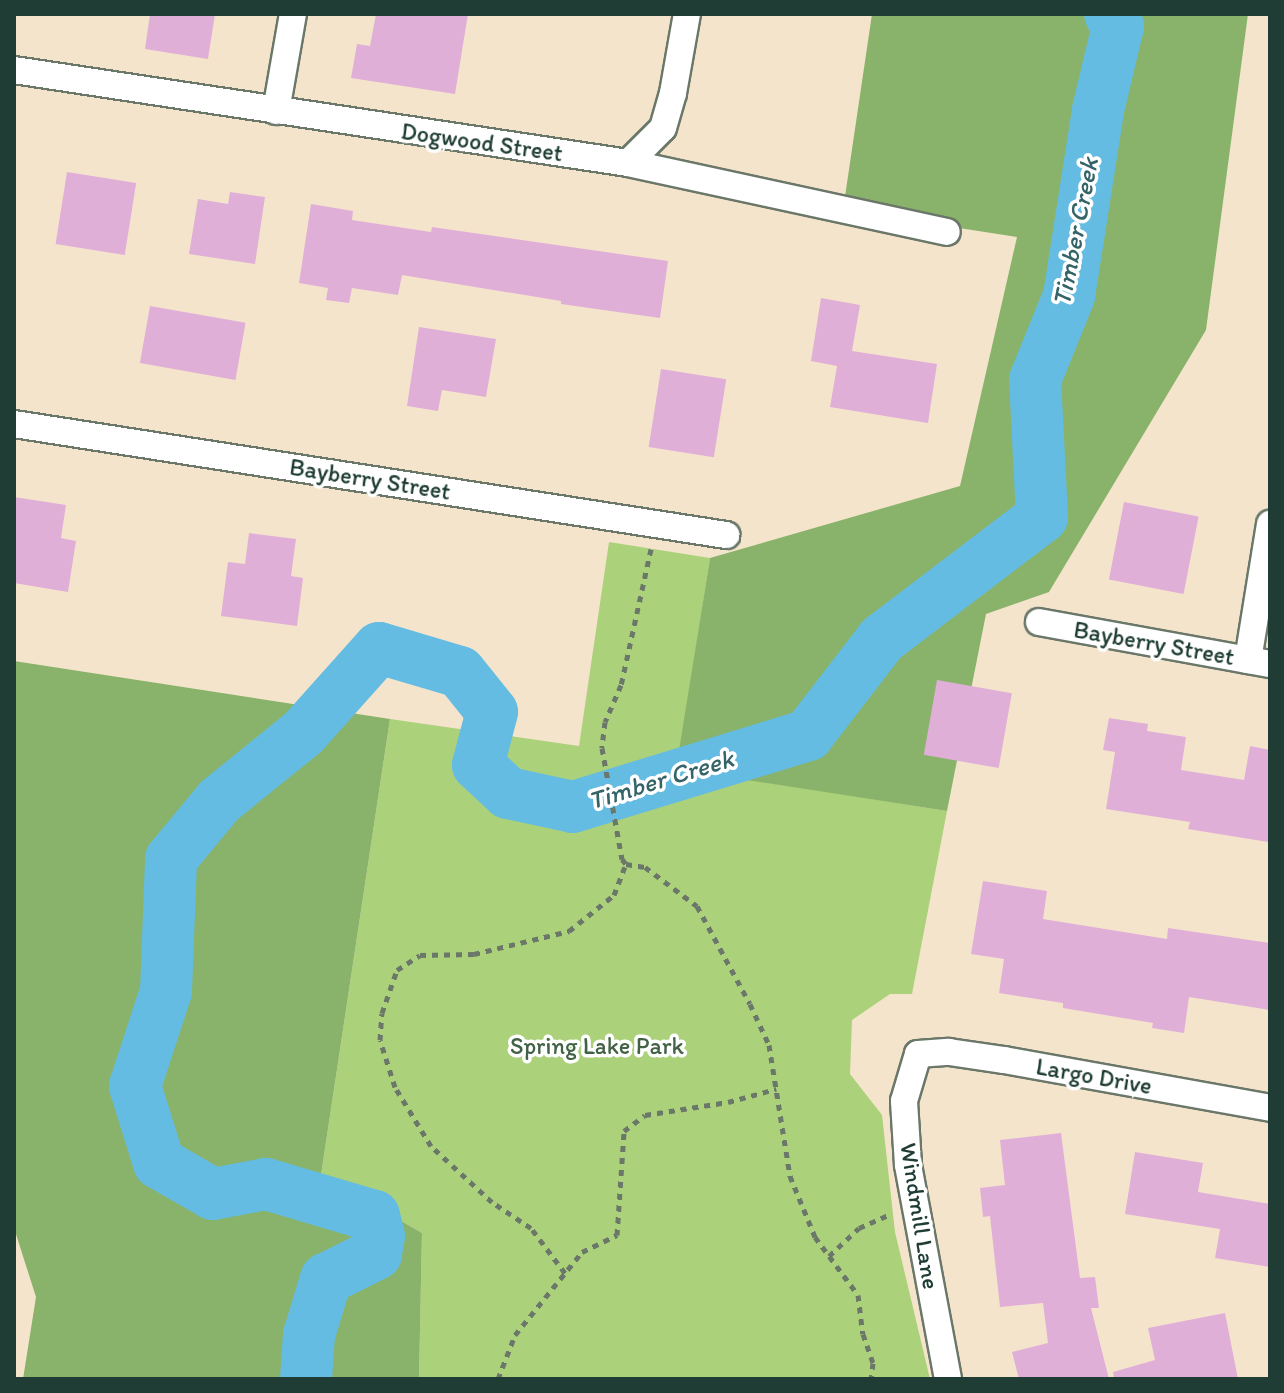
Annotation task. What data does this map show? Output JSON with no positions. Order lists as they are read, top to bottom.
{
  "streets": {
    "street": [
      "Dogwood Street",
      "Bayberry Street",
      "Largo Drive",
      "Windmill Lane"
    ]
  },
  "crossings": [
    ["Largo Drive", "Windmill Lane"]
  ],
  "water": ["Timber Creek"],
  "parks": ["Spring Lake Park"]
}
